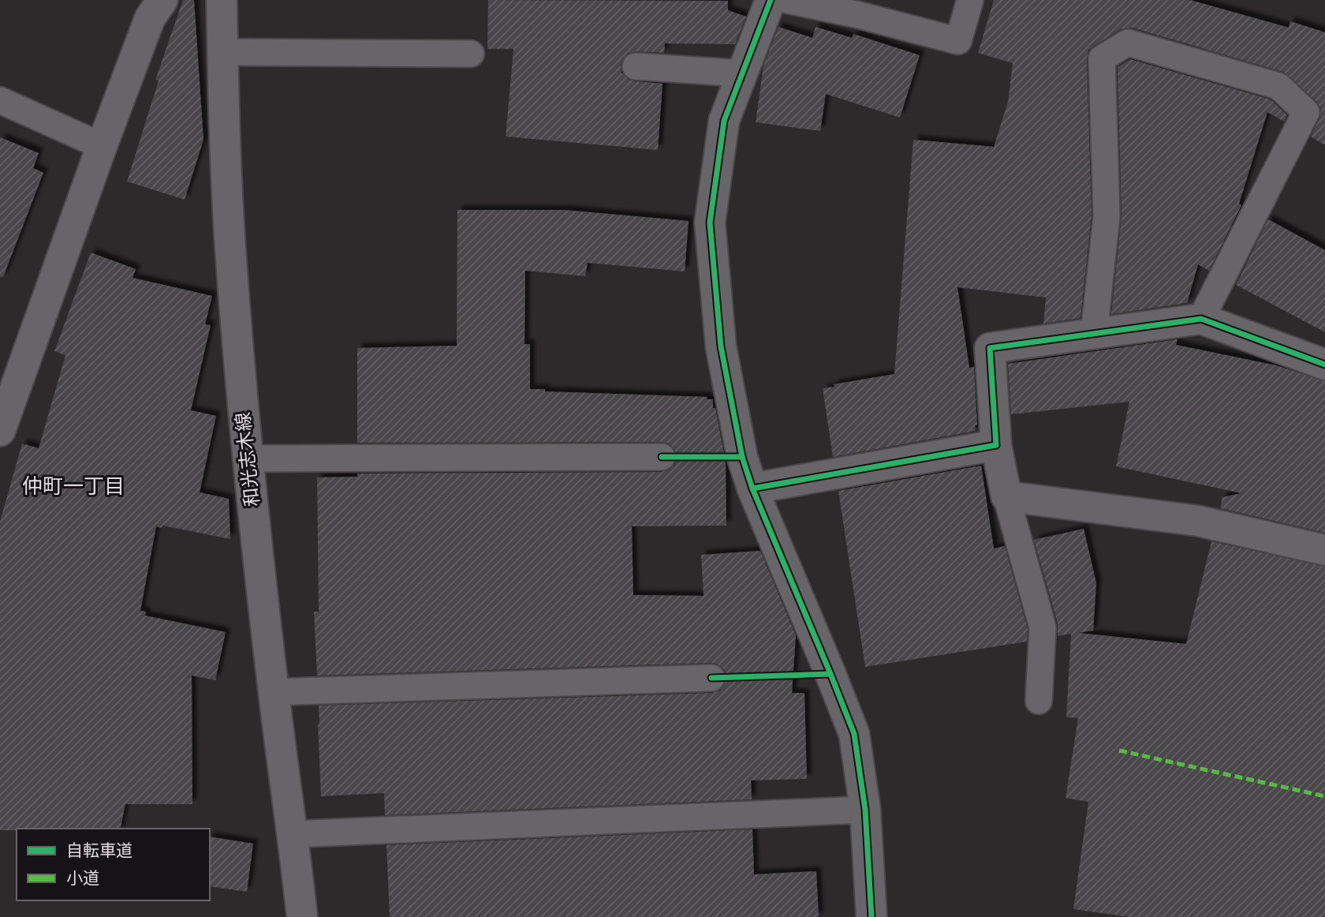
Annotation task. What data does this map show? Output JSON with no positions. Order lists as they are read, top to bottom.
{
  "streets": {
    "street": ["和光志木線"]
  },
  "districts": ["仲町一丁目"],
  "legend": ["自転車道", "小道"]
}
